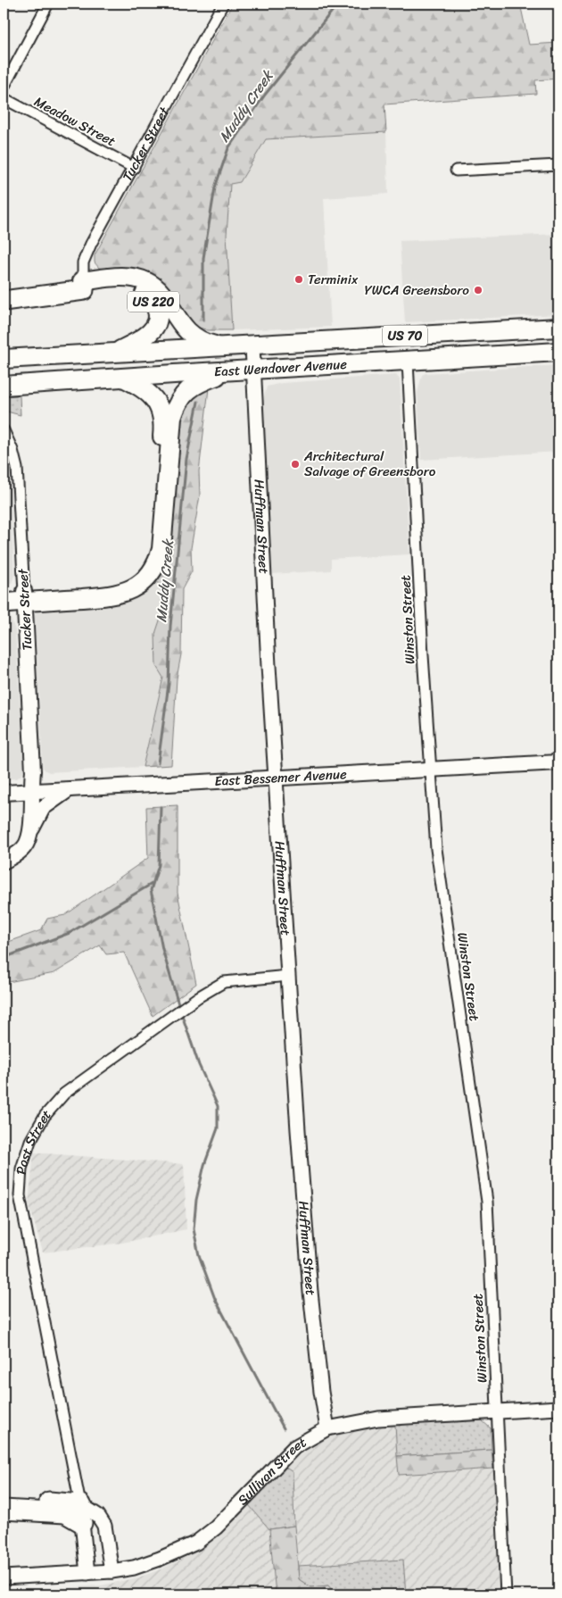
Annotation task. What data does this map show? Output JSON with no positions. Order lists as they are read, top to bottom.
{
  "streets": {
    "highway": ["US 220", "US 70", "East Wendover Avenue"],
    "main road": ["Tucker Street", "East Bessemer Avenue"],
    "street": [
      "Meadow Street",
      "Huffman Street",
      "Winston Street",
      "Post Street",
      "Sullivan Street"
    ]
  },
  "crossings": [
    ["Meadow Street", "Tucker Street"],
    ["Tucker Street", "US 220"],
    ["Tucker Street", "East Bessemer Avenue"],
    ["US 220", "East Wendover Avenue"],
    ["East Wendover Avenue", "Huffman Street"],
    ["East Wendover Avenue", "Winston Street"],
    ["Huffman Street", "East Bessemer Avenue"],
    ["Huffman Street", "Post Street"],
    ["Huffman Street", "Sullivan Street"],
    ["Winston Street", "East Bessemer Avenue"],
    ["Winston Street", "Sullivan Street"],
    ["Post Street", "Sullivan Street"]
  ],
  "water": ["Muddy Creek"],
  "places": ["Terminix", "YWCA Greensboro", "Architectural Salvage of Greensboro"]
}
